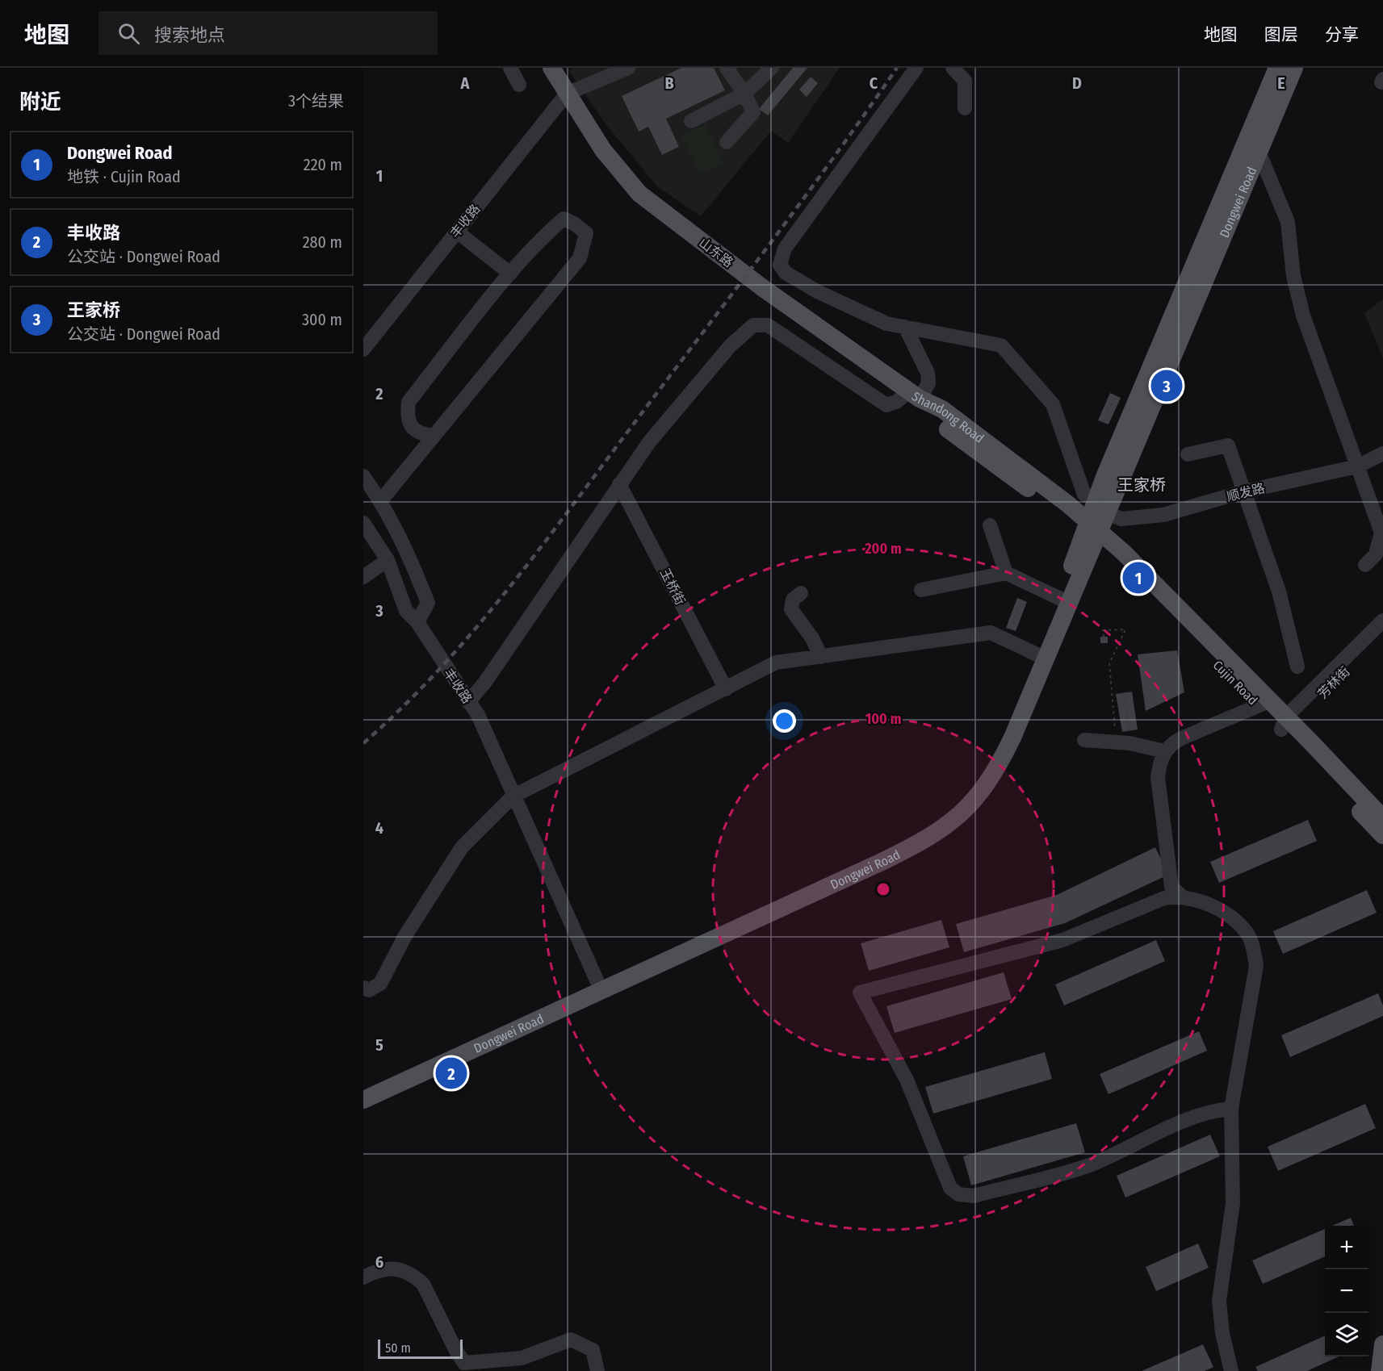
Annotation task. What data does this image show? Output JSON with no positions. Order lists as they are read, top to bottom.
{
  "streets": {
    "main road": [
      "Dongwei Road",
      "山东路",
      "Shandong Road",
      "Cujin Road"
    ],
    "street": [
      "丰收路",
      "顺发路",
      "玉桥街",
      "芳林街"
    ]
  },
  "crossings": [
    ["Dongwei Road", "丰收路"],
    ["Dongwei Road", "Shandong Road"],
    ["Dongwei Road", "顺发路"],
    ["Dongwei Road", "Cujin Road"],
    ["丰收路", "山东路"],
    ["山东路", "Shandong Road"],
    ["Shandong Road", "Cujin Road"],
    ["Cujin Road", "芳林街"]
  ],
  "districts": ["王家桥"],
  "scale_bar": "50 m",
  "page": {
    "header": "地图",
    "search": "搜索地点",
    "nav": ["地图", "图层", "分享"],
    "heading": ["附近", "3个结果"],
    "list": [
      {
        "mark": "1",
        "name": "Dongwei Road",
        "note": "地铁 · Cujin Road",
        "value": "220 m"
      },
      {
        "mark": "2",
        "name": "丰收路",
        "note": "公交站 · Dongwei Road",
        "value": "280 m"
      },
      {
        "mark": "3",
        "name": "王家桥",
        "note": "公交站 · Dongwei Road",
        "value": "300 m"
      }
    ],
    "pins": ["3", "1", "2"],
    "map_buttons": ["+", "−"],
    "scale": "50 m"
  },
  "grid": {
    "columns": [
      "A",
      "B",
      "C",
      "D",
      "E"
    ],
    "rows": [
      "1",
      "2",
      "3",
      "4",
      "5",
      "6"
    ]
  },
  "rings": ["200 m", "100 m"]
}
